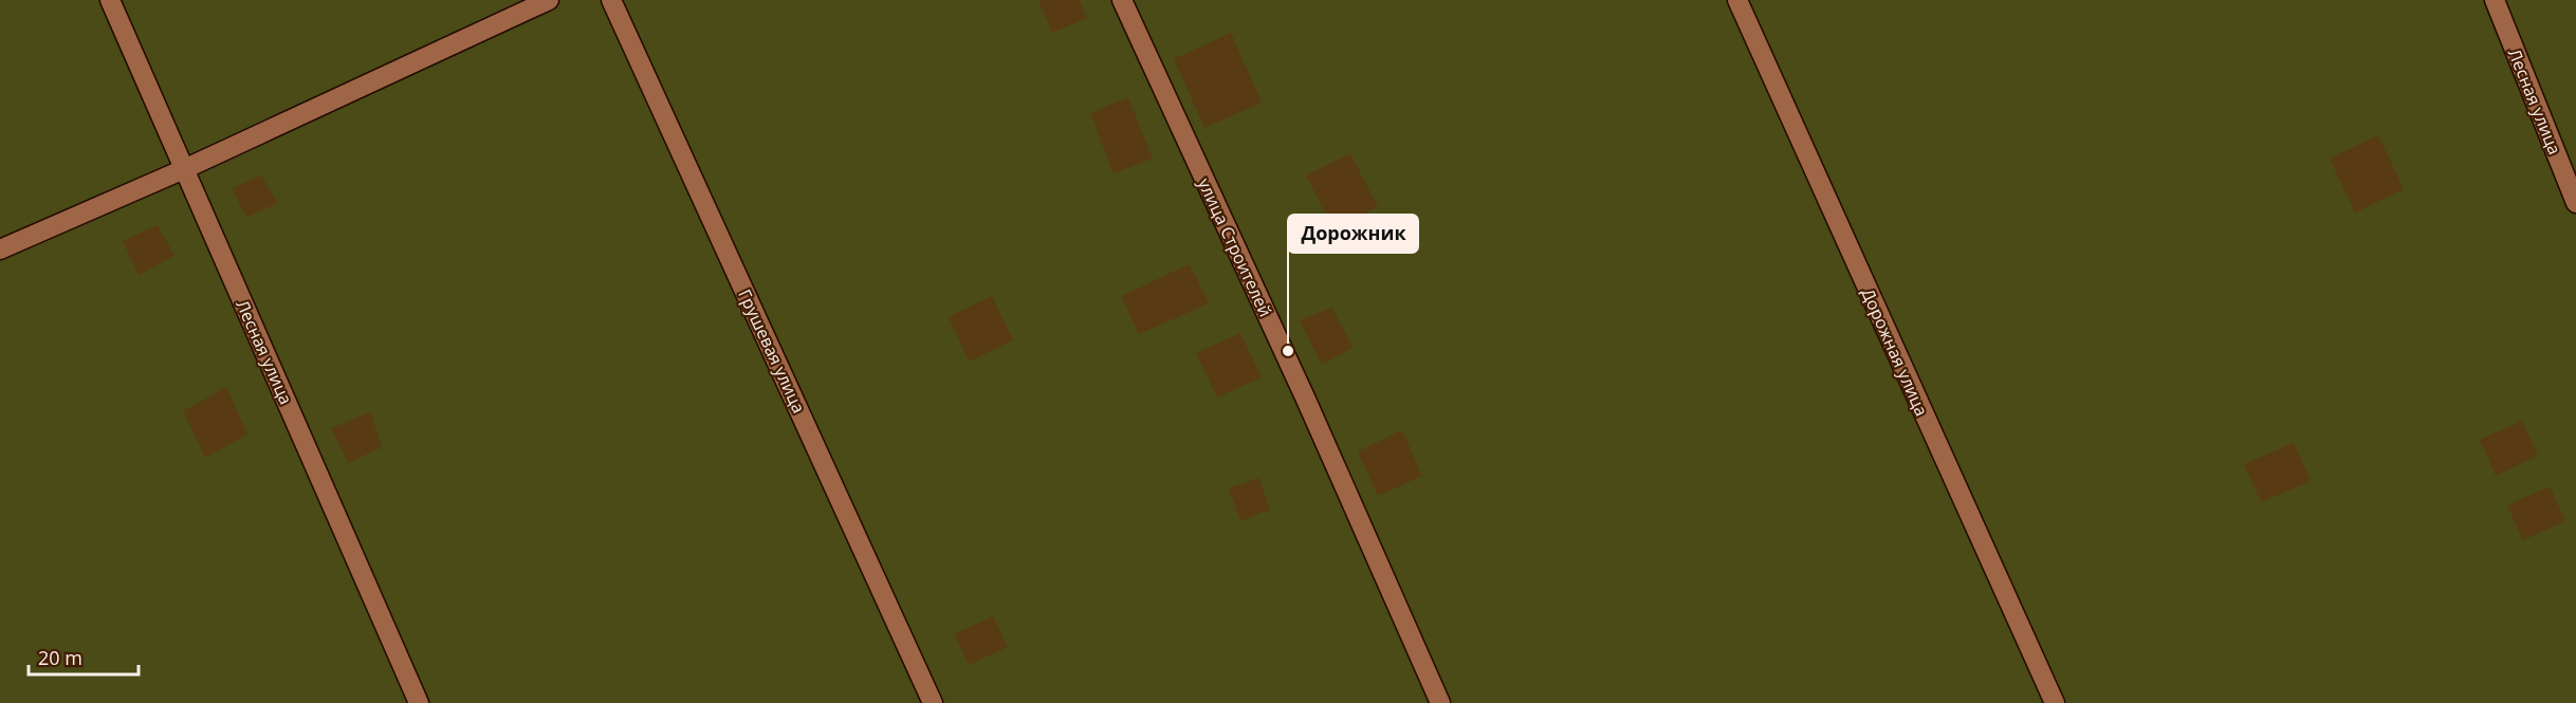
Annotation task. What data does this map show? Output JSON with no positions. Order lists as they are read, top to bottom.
{
  "streets": {
    "street": [
      "Лесная улица",
      "улица Строителей",
      "Грушевая улица",
      "Дорожная улица"
    ]
  },
  "places": ["Дорожник"],
  "scale_bar": "20 m"
}
